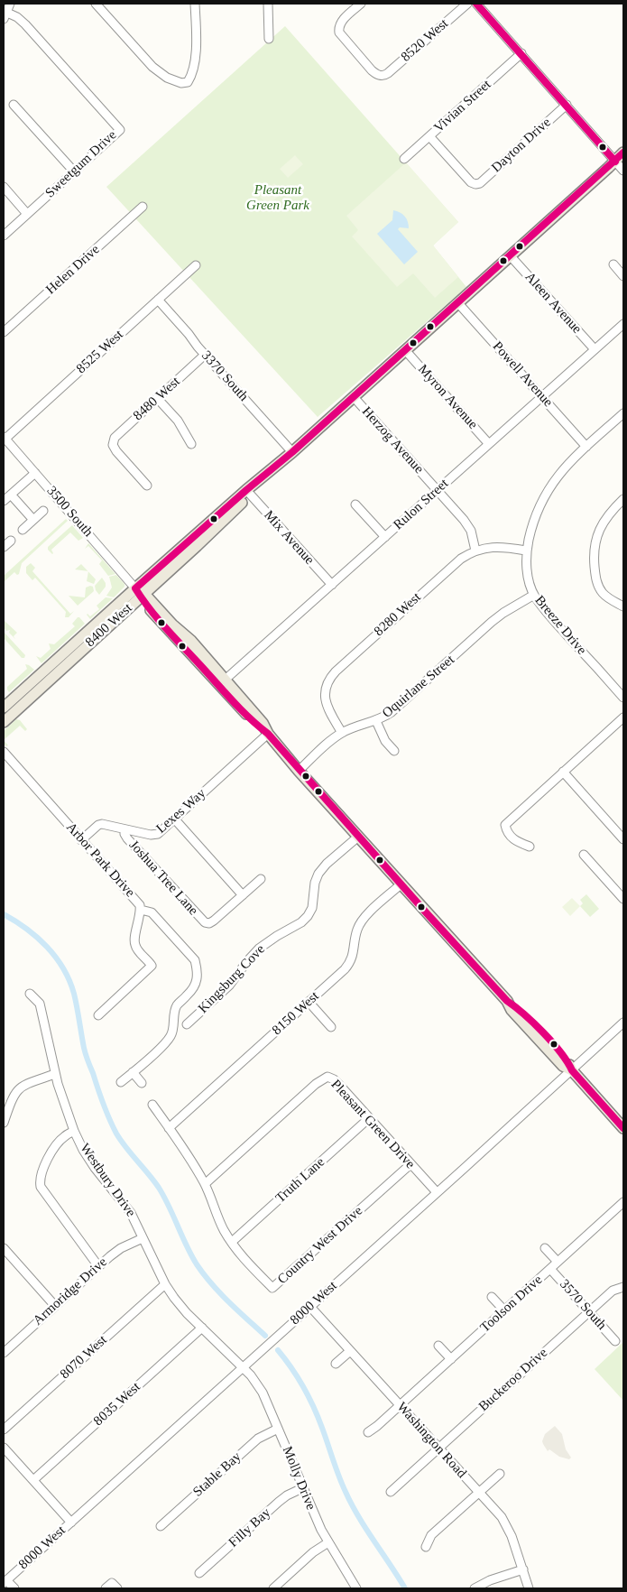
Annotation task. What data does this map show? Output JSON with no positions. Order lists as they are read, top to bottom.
{
  "streets": {
    "main road": ["3500 South", "8400 West"],
    "street": [
      "8520 West",
      "Vivian Street",
      "Dayton Drive",
      "Sweetgum Drive",
      "Helen Drive",
      "Aleen Avenue",
      "8525 West",
      "Powell Avenue",
      "3370 South",
      "Myron Avenue",
      "8480 West",
      "Herzog Avenue",
      "Rulon Street",
      "Mix Avenue",
      "8280 West",
      "Breeze Drive",
      "Oquirlane Street",
      "Lexes Way",
      "Arbor Park Drive",
      "Joshua Tree Lane",
      "Kingsburg Cove",
      "8150 West",
      "Pleasant Green Drive",
      "Westbury Drive",
      "Truth Lane",
      "Country West Drive",
      "Armoridge Drive",
      "8000 West",
      "Toolson Drive",
      "3570 South",
      "8070 West",
      "Buckeroo Drive",
      "8035 West",
      "Washington Road",
      "Stable Bay",
      "Molly Drive",
      "Filly Bay"
    ]
  },
  "crossings": [
    ["Vivian Street", "Dayton Drive"],
    ["Aleen Avenue", "Rulon Street"],
    ["Aleen Avenue", "8400 West"],
    ["8525 West", "3370 South"],
    ["8525 West", "3500 South"],
    ["Powell Avenue", "Rulon Street"],
    ["Powell Avenue", "8400 West"],
    ["Powell Avenue", "Breeze Drive"],
    ["3370 South", "8480 West"],
    ["3370 South", "8400 West"],
    ["Myron Avenue", "Rulon Street"],
    ["Myron Avenue", "8400 West"],
    ["Herzog Avenue", "Rulon Street"],
    ["Herzog Avenue", "8280 West"],
    ["Herzog Avenue", "8400 West"],
    ["Rulon Street", "3500 South"],
    ["Rulon Street", "Mix Avenue"],
    ["3500 South", "8400 West"],
    ["3500 South", "Oquirlane Street"],
    ["3500 South", "Lexes Way"],
    ["3500 South", "Kingsburg Cove"],
    ["3500 South", "8150 West"],
    ["3500 South", "8000 West"],
    ["Mix Avenue", "8400 West"],
    ["8280 West", "Breeze Drive"],
    ["8280 West", "Oquirlane Street"],
    ["Breeze Drive", "Oquirlane Street"],
    ["Lexes Way", "Arbor Park Drive"],
    ["Lexes Way", "Joshua Tree Lane"],
    ["8150 West", "Country West Drive"],
    ["Pleasant Green Drive", "Truth Lane"],
    ["Pleasant Green Drive", "Country West Drive"],
    ["Pleasant Green Drive", "8000 West"],
    ["Westbury Drive", "Armoridge Drive"],
    ["Westbury Drive", "8000 West"],
    ["Westbury Drive", "8070 West"],
    ["Westbury Drive", "8035 West"],
    ["Westbury Drive", "Molly Drive"],
    ["Truth Lane", "Country West Drive"],
    ["8000 West", "Washington Road"],
    ["8000 West", "Molly Drive"],
    ["Toolson Drive", "3570 South"],
    ["Toolson Drive", "Washington Road"],
    ["3570 South", "Buckeroo Drive"],
    ["Buckeroo Drive", "Washington Road"],
    ["Stable Bay", "Molly Drive"],
    ["Molly Drive", "Filly Bay"]
  ],
  "parks": ["Pleasant Green Park"]
}
